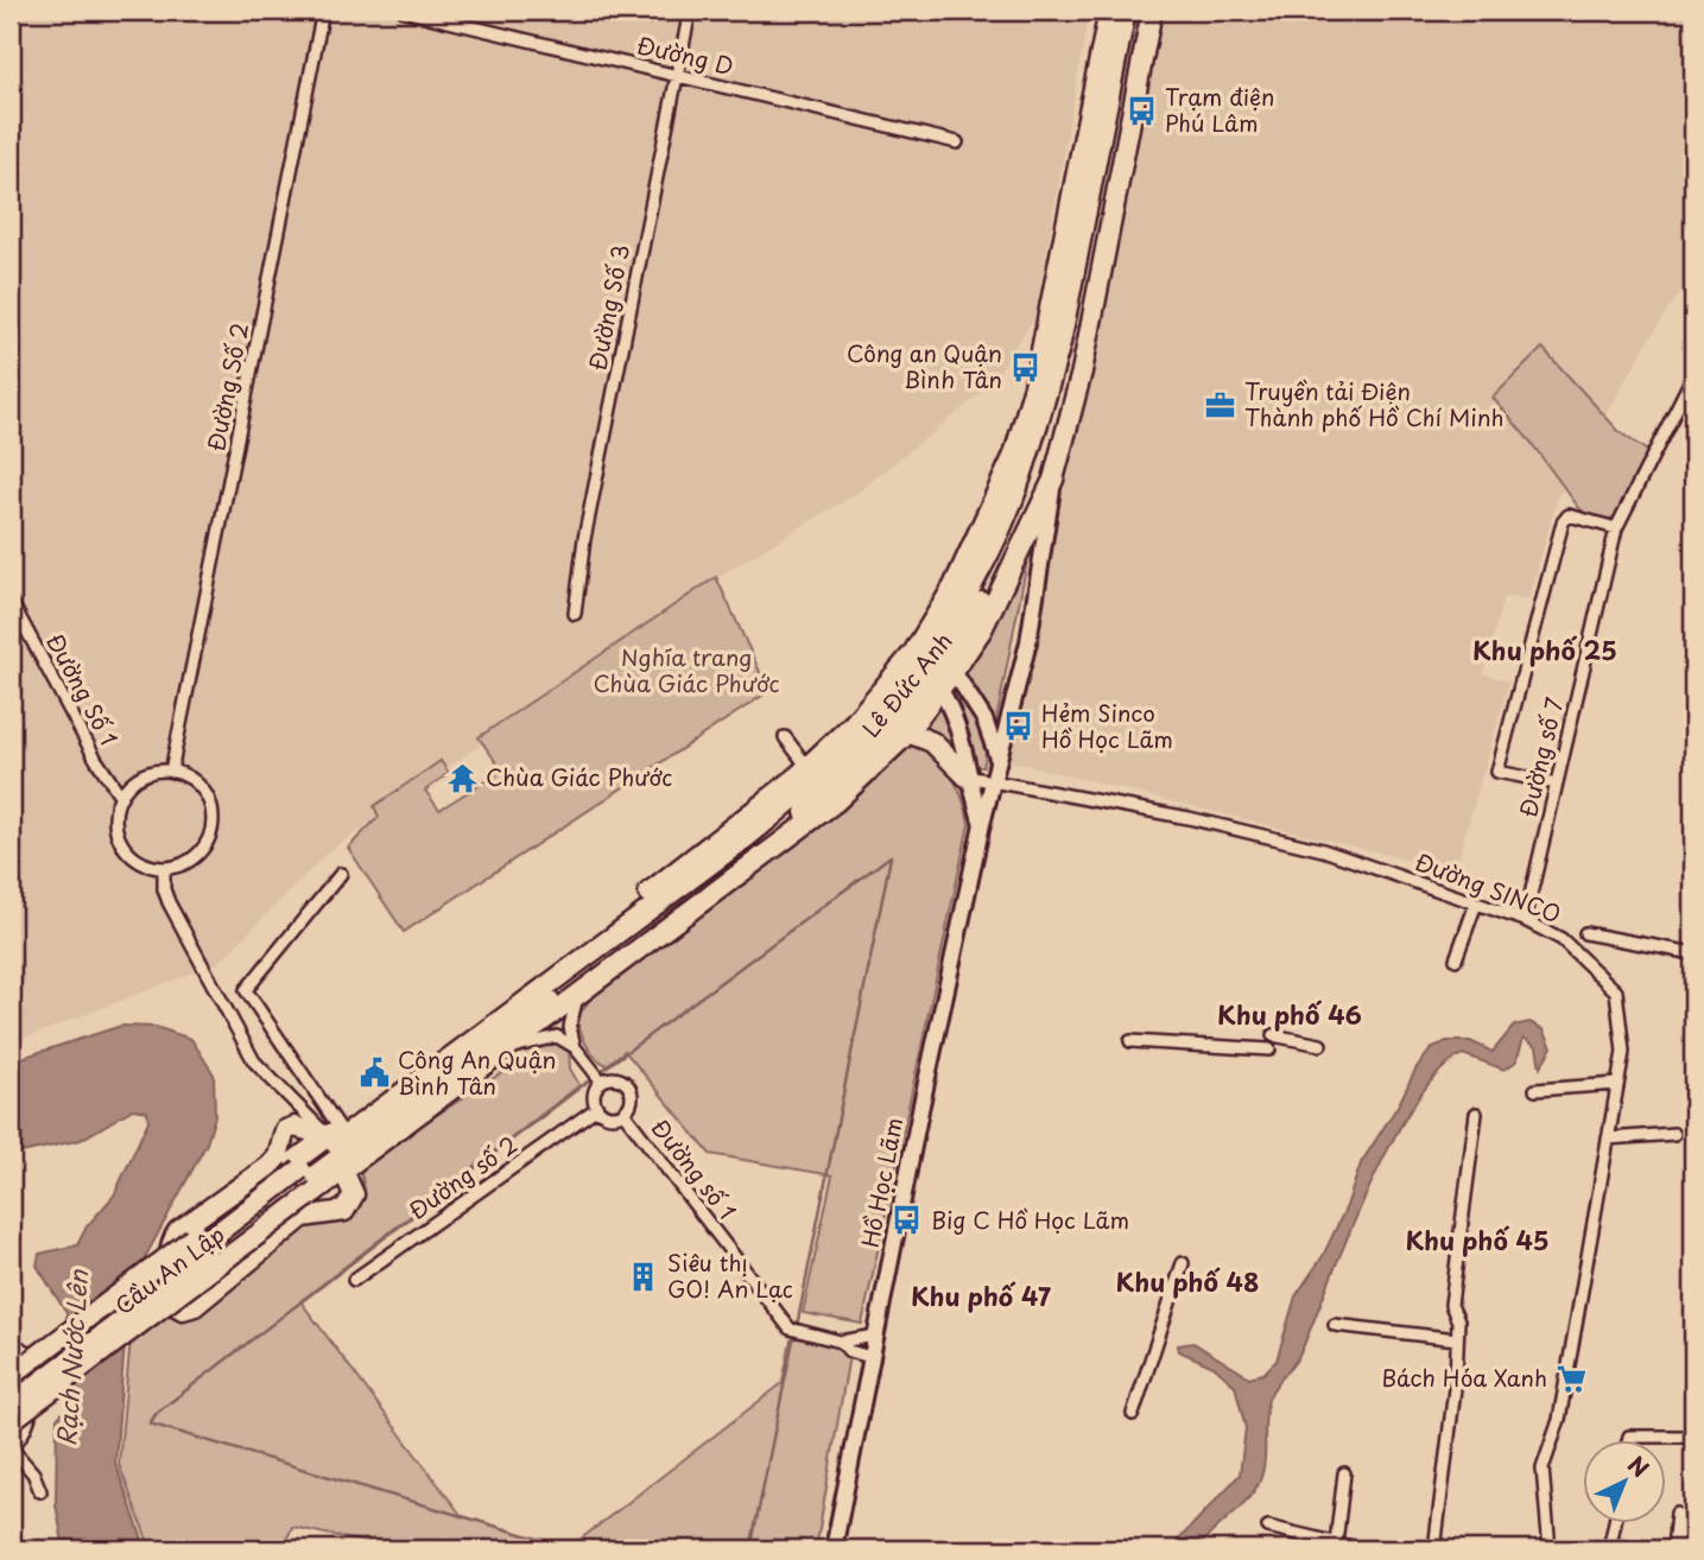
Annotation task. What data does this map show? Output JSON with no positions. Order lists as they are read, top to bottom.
{
  "streets": {
    "highway": ["Lê Đức Anh", "Cầu An Lập"],
    "main road": ["Hồ Học Lãm"],
    "street": [
      "Đường D",
      "Đường Số 3",
      "Đường Số 2",
      "Đường Số 1",
      "Đường số 7",
      "Đường SINCO",
      "Đường số 1",
      "Đường số 2"
    ]
  },
  "crossings": [
    ["Đường D", "Đường Số 3"],
    ["Đường Số 2", "Đường Số 1"],
    ["Lê Đức Anh", "Hồ Học Lãm"],
    ["Lê Đức Anh", "Cầu An Lập"],
    ["Đường số 7", "Đường SINCO"],
    ["Đường SINCO", "Hồ Học Lãm"],
    ["Đường số 1", "Đường số 2"],
    ["Đường số 1", "Hồ Học Lãm"]
  ],
  "districts": [
    "Khu phố 25",
    "Khu phố 46",
    "Khu phố 45",
    "Khu phố 48",
    "Khu phố 47"
  ],
  "water": ["Rạch Nước Lên"],
  "parks": ["Nghĩa trang Chùa Giác Phước"],
  "places": {
    "bus stop": [
      "Trạm điện Phú Lâm",
      "Công an Quận Bình Tân",
      "Hẻm Sinco Hồ Học Lãm",
      "Big C Hồ Học Lãm"
    ],
    "office": ["Truyền tải Điện Thành phố Hồ Chí Minh"],
    "temple": ["Chùa Giác Phước"],
    "public building": ["Công An Quận Bình Tân"],
    "building": ["Siêu thị GO! An Lạc"],
    "supermarket": ["Bách Hóa Xanh"]
  },
  "north": "top right"
}
